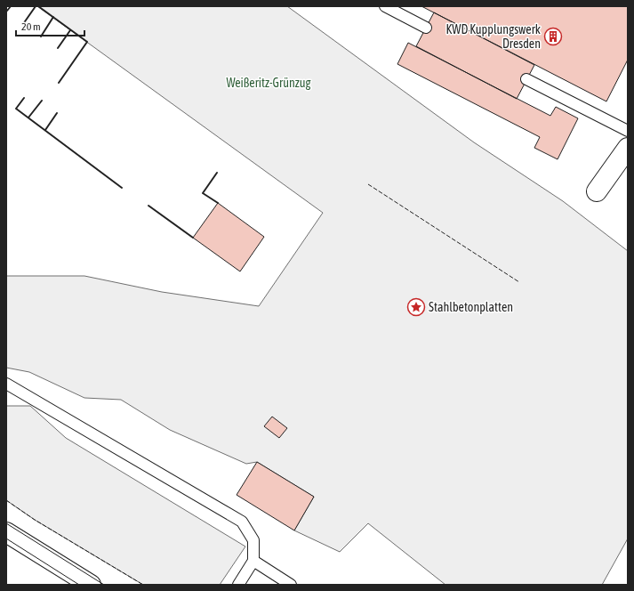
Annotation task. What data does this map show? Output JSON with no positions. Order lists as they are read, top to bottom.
{
  "parks": ["Weißeritz-Grünzug"],
  "places": {
    "building": ["KWD Kupplungswerk Dresden"],
    "place": ["Stahlbetonplatten"]
  },
  "scale_bar": "20 m"
}
